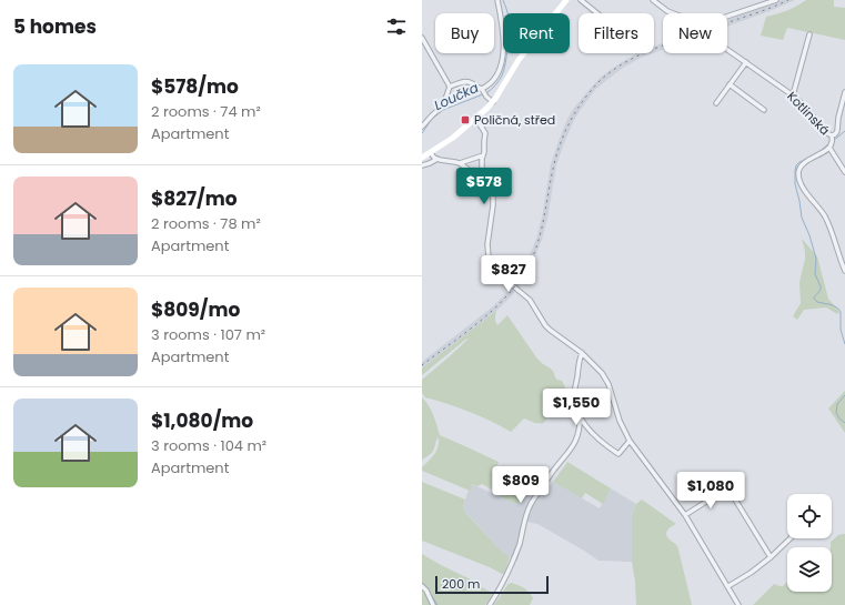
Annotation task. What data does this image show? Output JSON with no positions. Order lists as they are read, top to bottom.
{
  "streets": {
    "street": ["Kotlinská"]
  },
  "water": ["Loučka"],
  "places": {
    "transit": ["Poličná, střed"]
  },
  "scale_bar": "200 m",
  "page": {
    "heading": "5 homes",
    "chip": [
      "Buy",
      "Rent",
      "Filters",
      "New"
    ],
    "list": [
      {
        "name": "$578/mo",
        "note": "2 rooms · 74 m² · Apartment"
      },
      {
        "name": "$827/mo",
        "note": "2 rooms · 78 m² · Apartment"
      },
      {
        "name": "$809/mo",
        "note": "3 rooms · 107 m² · Apartment"
      },
      {
        "name": "$1,080/mo",
        "note": "3 rooms · 104 m² · Apartment"
      }
    ],
    "price": [
      "$578",
      "$827",
      "$1,550",
      "$809",
      "$1,080"
    ],
    "scale": "200 m"
  }
}
